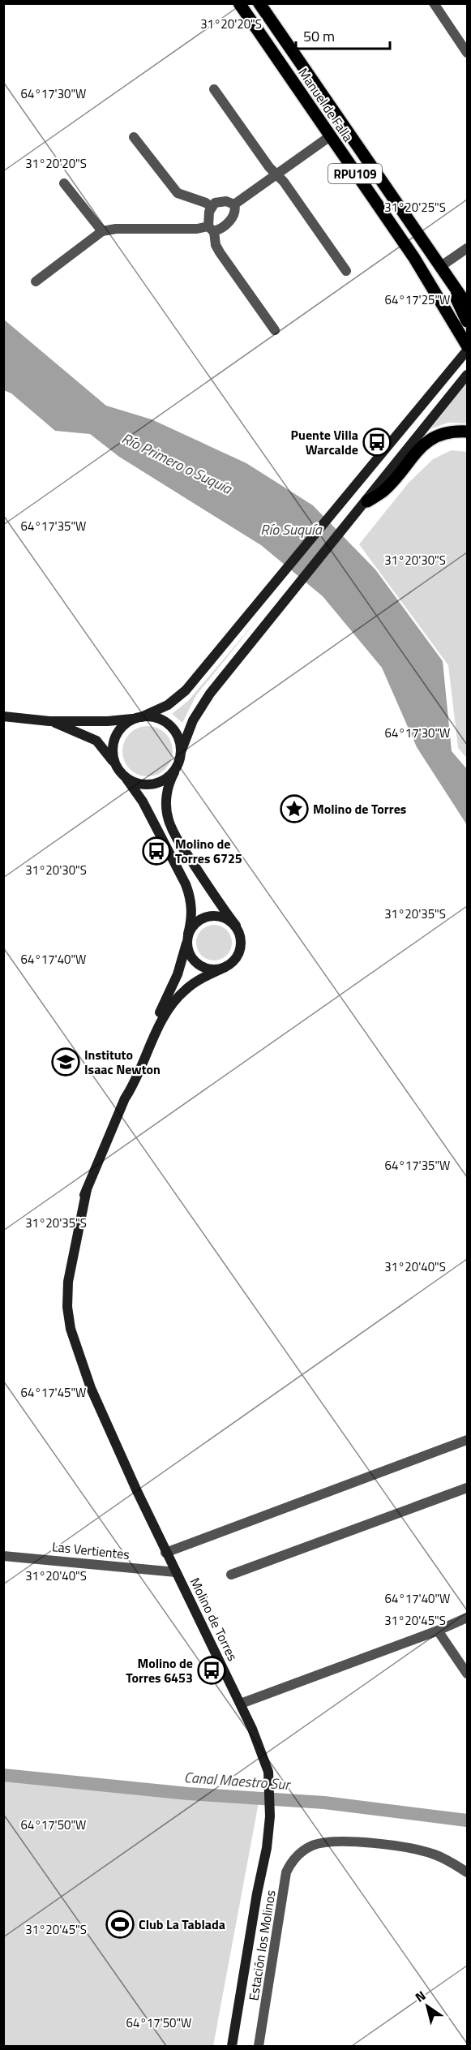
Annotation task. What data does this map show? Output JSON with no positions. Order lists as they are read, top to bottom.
{
  "streets": {
    "main road": ["Manuel de Falla", "RPU109", "Molino de Torres"],
    "street": ["Las Vertientes", "Estación los Molinos"]
  },
  "crossings": [
    ["Las Vertientes", "Molino de Torres"]
  ],
  "water": ["Río Primero o Suquía", "Río Suquía", "Canal Maestro Sur"],
  "places": {
    "bus stop": ["Puente Villa Warcalde", "Molino de Torres 6725", "Molino de Torres 6453"],
    "place": ["Molino de Torres"],
    "school or university": ["Instituto Isaac Newton"],
    "sports": ["Club La Tablada"]
  },
  "scale_bar": "50 m",
  "north": "top left",
  "coordinates": [
    "31°20'20\"S",
    "64°17'30\"W",
    "31°20'25\"S",
    "64°17'25\"W",
    "64°17'35\"W",
    "31°20'30\"S",
    "31°20'35\"S",
    "64°17'40\"W",
    "31°20'40\"S",
    "64°17'45\"W",
    "31°20'45\"S",
    "64°17'50\"W"
  ]
}
